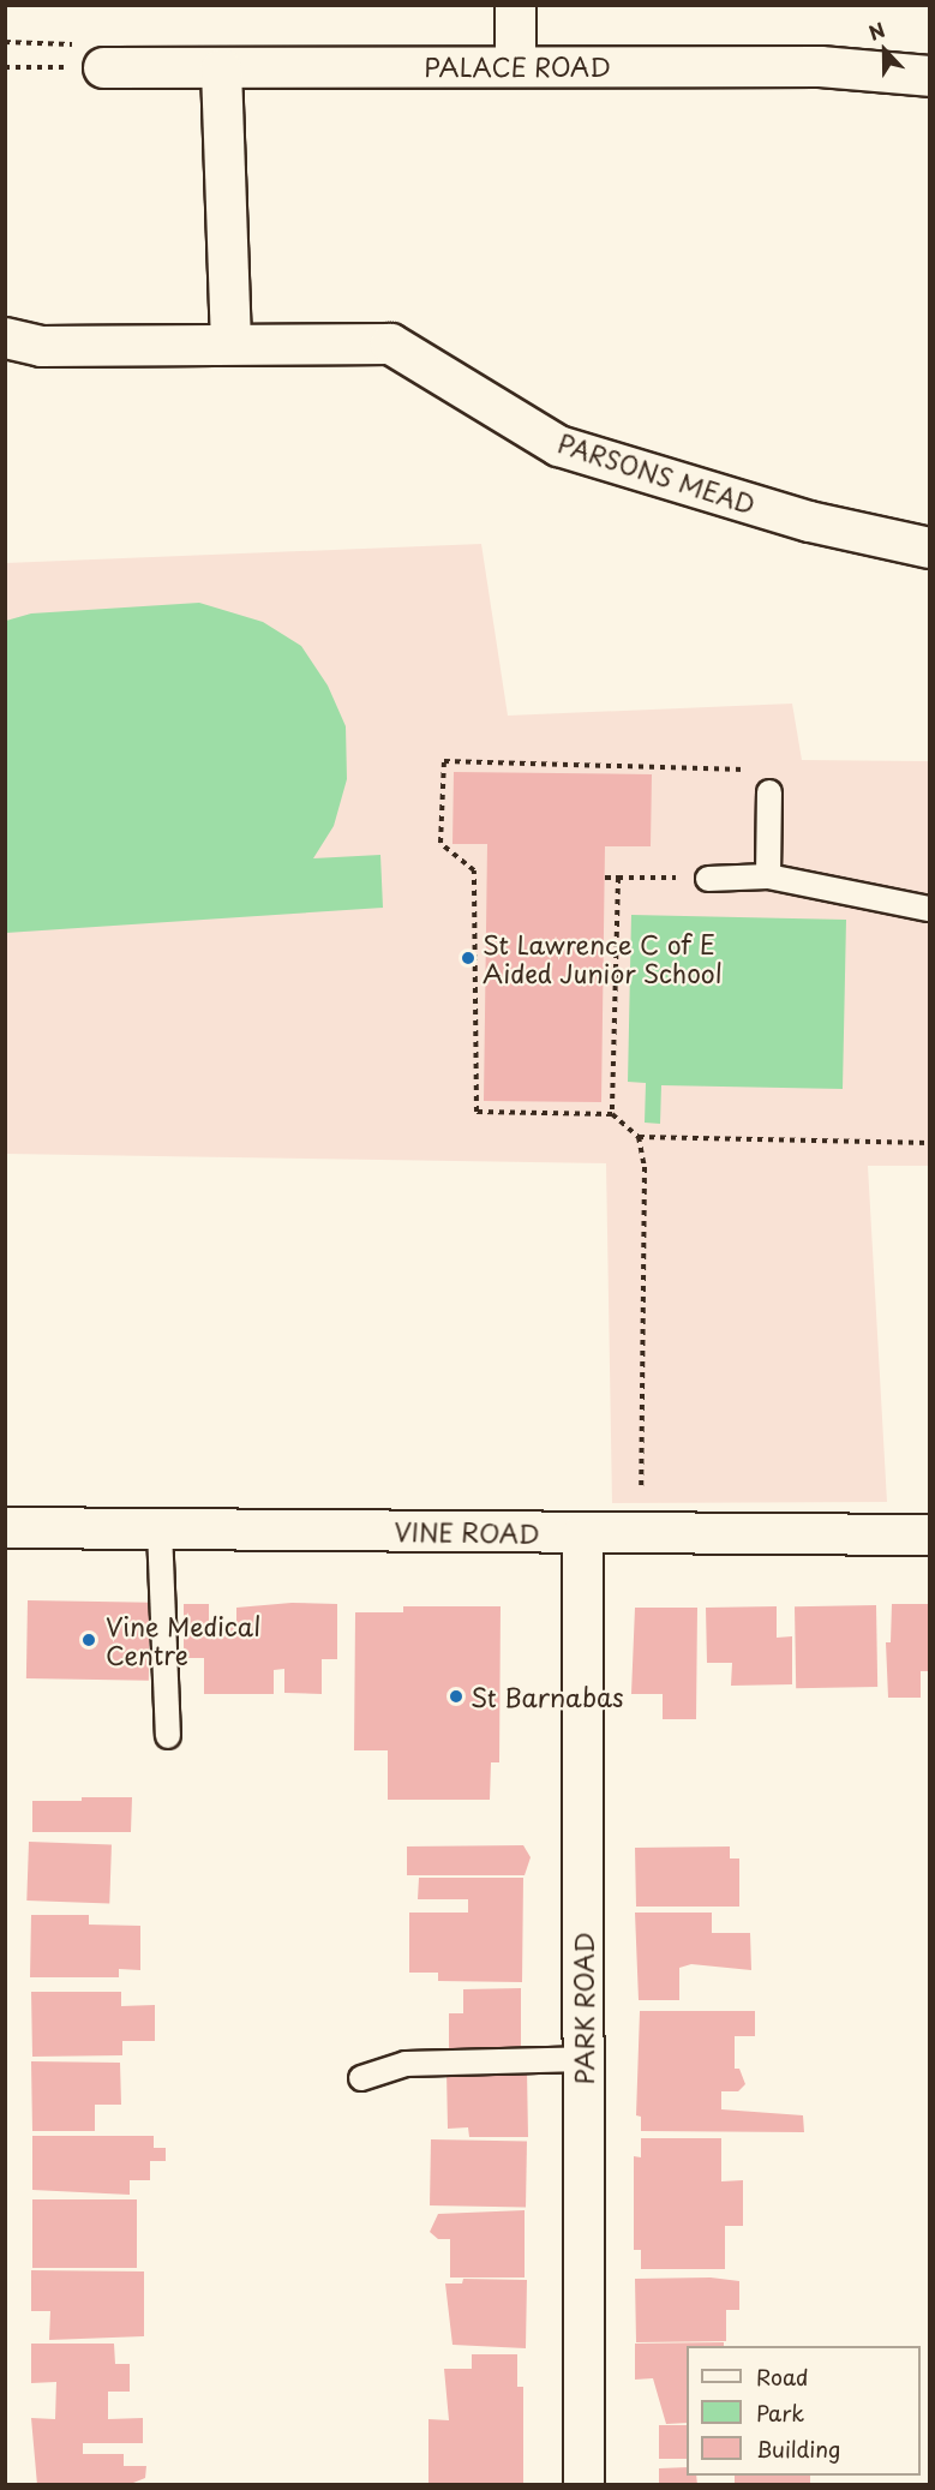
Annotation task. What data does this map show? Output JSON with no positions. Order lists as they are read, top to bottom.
{
  "streets": {
    "street": [
      "PALACE ROAD",
      "PARSONS MEAD",
      "VINE ROAD",
      "PARK ROAD"
    ]
  },
  "crossings": [
    ["VINE ROAD", "PARK ROAD"]
  ],
  "places": ["St Lawrence C of E Aided Junior School", "Vine Medical Centre", "St Barnabas"],
  "legend": ["Road", "Park", "Building"],
  "north": "top"
}
